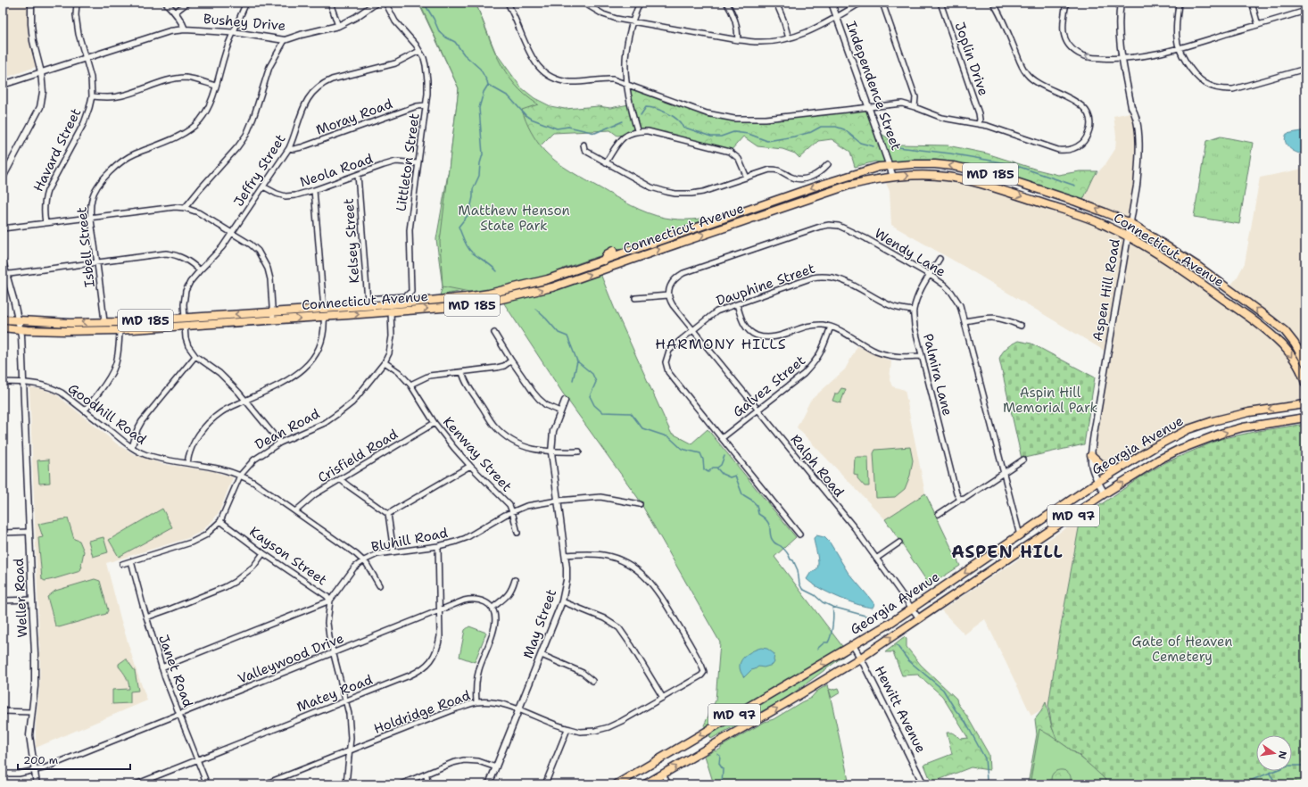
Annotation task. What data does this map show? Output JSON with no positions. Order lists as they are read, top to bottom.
{
  "streets": {
    "main road": [
      "MD 185",
      "Connecticut Avenue",
      "Georgia Avenue",
      "MD 97"
    ],
    "street": [
      "Bushey Drive",
      "Joplin Drive",
      "Independence Street",
      "Moray Road",
      "Havard Street",
      "Littleton Street",
      "Jeffry Street",
      "Neola Road",
      "Kelsey Street",
      "Isbell Street",
      "Wendy Lane",
      "Dauphine Street",
      "Aspen Hill Road",
      "Palmira Lane",
      "Galvez Street",
      "Goodhill Road",
      "Dean Road",
      "Kenway Street",
      "Crisfield Road",
      "Ralph Road",
      "Bluhill Road",
      "Kayson Street",
      "Weller Road",
      "May Street",
      "Valleywood Drive",
      "Janet Road",
      "Matey Road",
      "Hewitt Avenue",
      "Holdridge Road"
    ]
  },
  "crossings": [
    ["Bushey Drive", "Havard Street"],
    ["Bushey Drive", "Isbell Street"],
    ["Independence Street", "Connecticut Avenue"],
    ["Moray Road", "Littleton Street"],
    ["Moray Road", "Jeffry Street"],
    ["Littleton Street", "Jeffry Street"],
    ["Littleton Street", "Neola Road"],
    ["Littleton Street", "Connecticut Avenue"],
    ["Littleton Street", "Kelsey Street"],
    ["Jeffry Street", "Neola Road"],
    ["Jeffry Street", "Connecticut Avenue"],
    ["Neola Road", "Kelsey Street"],
    ["Connecticut Avenue", "Kelsey Street"],
    ["Connecticut Avenue", "Isbell Street"],
    ["Connecticut Avenue", "Aspen Hill Road"],
    ["Connecticut Avenue", "Dean Road"],
    ["Connecticut Avenue", "Weller Road"],
    ["Wendy Lane", "Palmira Lane"],
    ["Wendy Lane", "Georgia Avenue"],
    ["Dauphine Street", "Palmira Lane"],
    ["Dauphine Street", "Galvez Street"],
    ["Dauphine Street", "Ralph Road"],
    ["Aspen Hill Road", "Georgia Avenue"],
    ["Galvez Street", "Ralph Road"],
    ["Goodhill Road", "Dean Road"],
    ["Goodhill Road", "Crisfield Road"],
    ["Goodhill Road", "Bluhill Road"],
    ["Goodhill Road", "Weller Road"],
    ["Dean Road", "Kenway Street"],
    ["Dean Road", "Kayson Street"],
    ["Dean Road", "Janet Road"],
    ["Georgia Avenue", "Ralph Road"],
    ["Georgia Avenue", "Hewitt Avenue"],
    ["Kenway Street", "Crisfield Road"],
    ["Kenway Street", "Bluhill Road"],
    ["Bluhill Road", "Kayson Street"],
    ["Bluhill Road", "May Street"],
    ["Bluhill Road", "Matey Road"],
    ["Kayson Street", "Valleywood Drive"],
    ["Kayson Street", "Matey Road"],
    ["Kayson Street", "Holdridge Road"],
    ["Weller Road", "Valleywood Drive"],
    ["May Street", "Holdridge Road"],
    ["Valleywood Drive", "Janet Road"],
    ["Valleywood Drive", "Matey Road"],
    ["Janet Road", "Matey Road"]
  ],
  "districts": ["HARMONY HILLS", "ASPEN HILL"],
  "parks": ["Matthew Henson State Park", "Aspin Hill Memorial Park", "Gate of Heaven Cemetery"],
  "scale_bar": "200 m",
  "north": "right"
}
